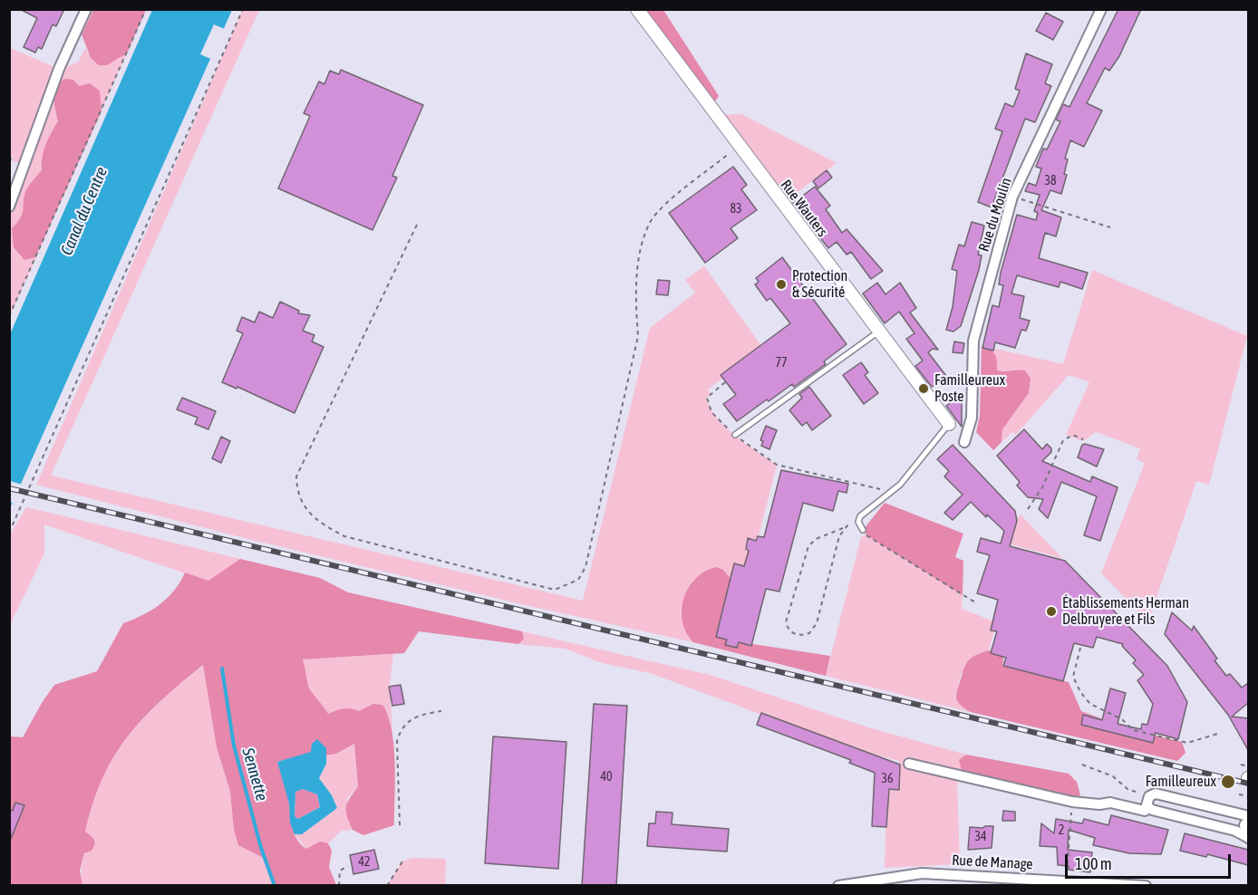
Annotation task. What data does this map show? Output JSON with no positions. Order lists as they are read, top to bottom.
{
  "streets": {
    "street": ["Rue Wauters", "Rue du Moulin", "Rue de Manage"]
  },
  "water": ["Canal du Centre", "Sennette"],
  "places": [
    "Protection & Sécurité",
    "Familleureux Poste",
    "Établissements Herman Delbruyere et Fils",
    "Familleureux"
  ],
  "house_numbers": [
    "38",
    "83",
    "77",
    "40",
    "36",
    "2",
    "34",
    "42"
  ],
  "scale_bar": "100 m"
}
